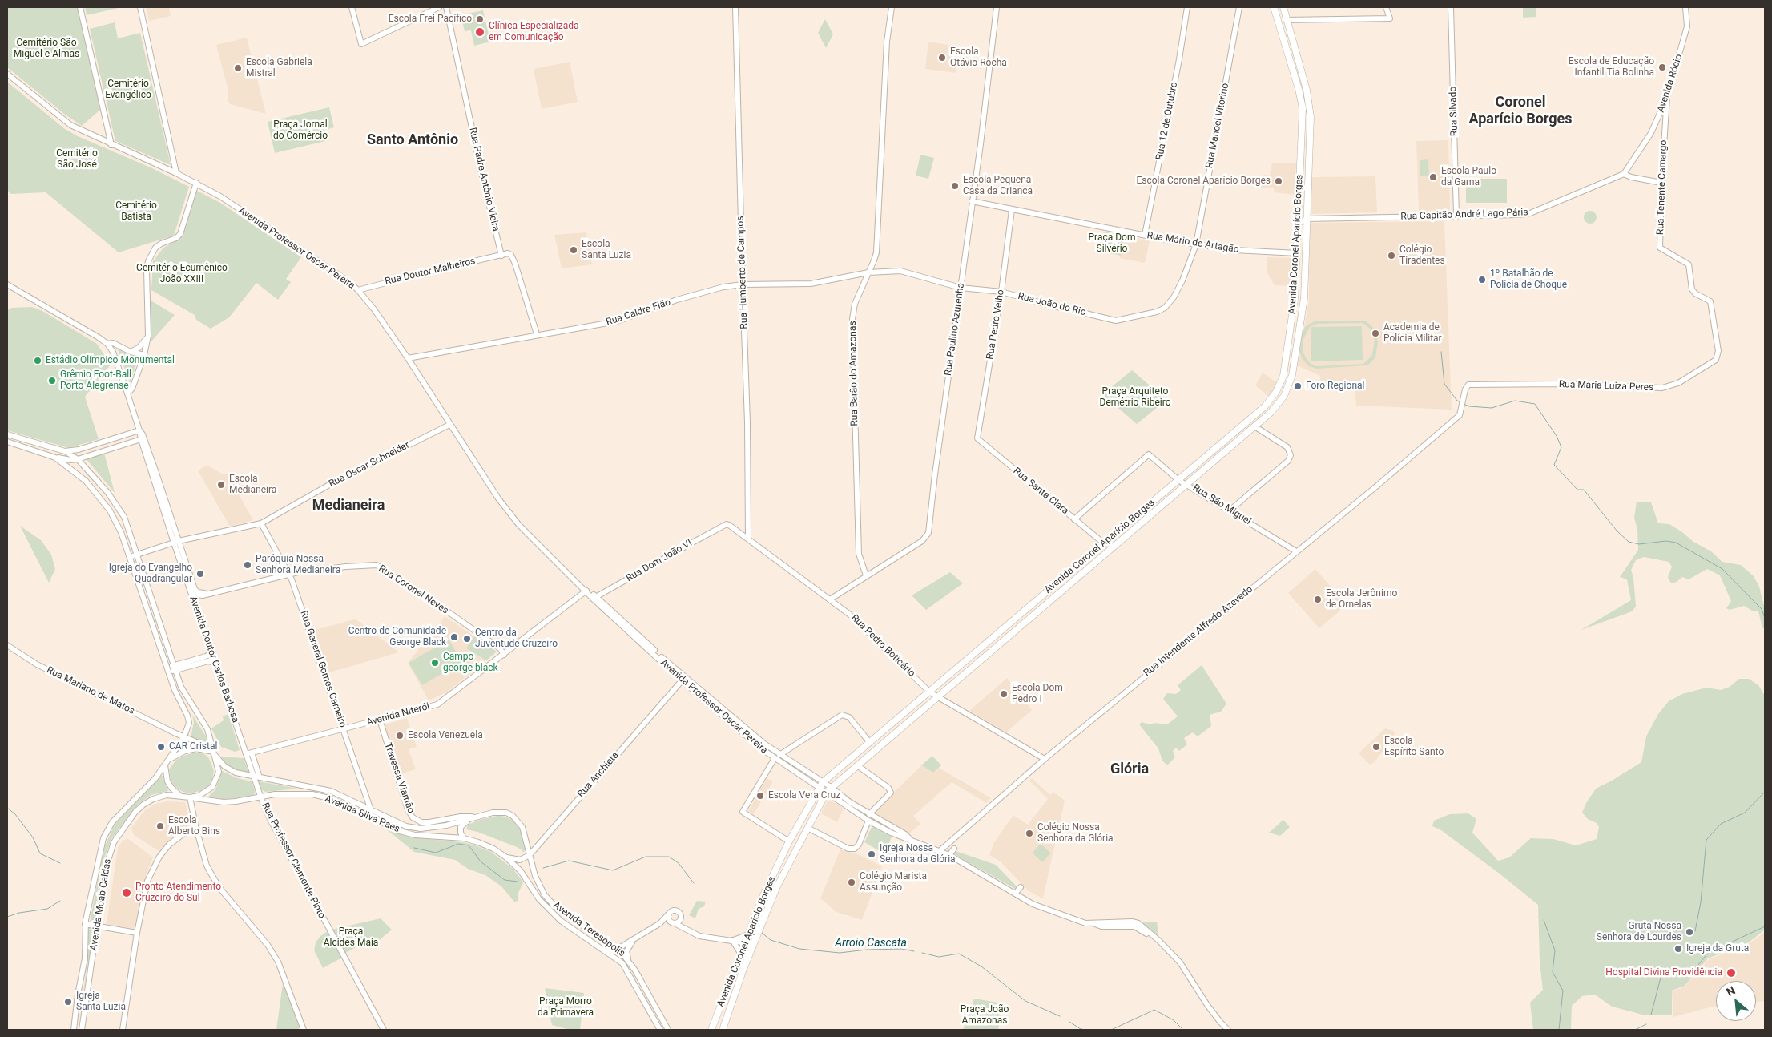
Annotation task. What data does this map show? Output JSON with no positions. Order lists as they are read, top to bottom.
{
  "streets": {
    "main road": ["Avenida Coronel Aparício Borges"],
    "street": [
      "Avenida Rócio",
      "Rua Silvado",
      "Rua 12 de Outubro",
      "Rua Manoel Vitorino",
      "Rua Padre Antônio Vieira",
      "Rua Tenente Camargo",
      "Rua Capitão André Lago Páris",
      "Rua Mário de Artagão",
      "Avenida Professor Oscar Pereira",
      "Rua Doutor Malheiros",
      "Rua Humberto de Campos",
      "Rua João do Rio",
      "Rua Caldre Fião",
      "Rua Pedro Velho",
      "Rua Paulino Azurenha",
      "Rua Barão do Amazonas",
      "Rua Maria Luiza Peres",
      "Rua Oscar Schneider",
      "Rua Santa Clara",
      "Rua São Miguel",
      "Rua Dom João VI",
      "Rua Coronel Neves",
      "Rua Intendente Alfredo Azevedo",
      "Rua Pedro Boticário",
      "Avenida Doutor Carlos Barbosa",
      "Rua General Gomes Carneiro",
      "Rua Mariano de Matos",
      "Avenida Niterói",
      "Rua Anchieta",
      "Travessa Viamão",
      "Avenida Silva Paes",
      "Rua Professor Clemente Pinto",
      "Avenida Moab Caldas",
      "Avenida Teresópolis"
    ]
  },
  "crossings": [
    ["Avenida Rócio", "Rua Tenente Camargo"],
    ["Avenida Rócio", "Rua Capitão André Lago Páris"],
    ["Rua Silvado", "Rua Capitão André Lago Páris"],
    ["Rua 12 de Outubro", "Rua Mário de Artagão"],
    ["Rua Manoel Vitorino", "Rua Mário de Artagão"],
    ["Rua Manoel Vitorino", "Rua João do Rio"],
    ["Rua Padre Antônio Vieira", "Rua Doutor Malheiros"],
    ["Rua Tenente Camargo", "Rua Maria Luiza Peres"],
    ["Rua Capitão André Lago Páris", "Avenida Coronel Aparício Borges"],
    ["Rua Mário de Artagão", "Avenida Coronel Aparício Borges"],
    ["Rua Mário de Artagão", "Rua João do Rio"],
    ["Rua Mário de Artagão", "Rua Pedro Velho"],
    ["Rua Mário de Artagão", "Rua Paulino Azurenha"],
    ["Avenida Coronel Aparício Borges", "Avenida Professor Oscar Pereira"],
    ["Avenida Coronel Aparício Borges", "Rua Santa Clara"],
    ["Avenida Coronel Aparício Borges", "Rua São Miguel"],
    ["Avenida Coronel Aparício Borges", "Rua Pedro Boticário"],
    ["Avenida Professor Oscar Pereira", "Rua Doutor Malheiros"],
    ["Avenida Professor Oscar Pereira", "Rua Caldre Fião"],
    ["Avenida Professor Oscar Pereira", "Rua Oscar Schneider"],
    ["Avenida Professor Oscar Pereira", "Rua Dom João VI"],
    ["Avenida Professor Oscar Pereira", "Rua Intendente Alfredo Azevedo"],
    ["Avenida Professor Oscar Pereira", "Avenida Niterói"],
    ["Avenida Professor Oscar Pereira", "Rua Anchieta"],
    ["Rua Humberto de Campos", "Rua Caldre Fião"],
    ["Rua Humberto de Campos", "Rua Pedro Boticário"],
    ["Rua João do Rio", "Rua Caldre Fião"],
    ["Rua João do Rio", "Rua Pedro Velho"],
    ["Rua João do Rio", "Rua Paulino Azurenha"],
    ["Rua João do Rio", "Rua Barão do Amazonas"],
    ["Rua Caldre Fião", "Rua Barão do Amazonas"],
    ["Rua Pedro Velho", "Rua Santa Clara"],
    ["Rua Paulino Azurenha", "Rua Barão do Amazonas"],
    ["Rua Paulino Azurenha", "Rua Pedro Boticário"],
    ["Rua Maria Luiza Peres", "Rua Intendente Alfredo Azevedo"],
    ["Rua Oscar Schneider", "Avenida Doutor Carlos Barbosa"],
    ["Rua Oscar Schneider", "Rua General Gomes Carneiro"],
    ["Rua Santa Clara", "Rua São Miguel"],
    ["Rua São Miguel", "Rua Intendente Alfredo Azevedo"],
    ["Rua Dom João VI", "Rua Pedro Boticário"],
    ["Rua Coronel Neves", "Avenida Doutor Carlos Barbosa"],
    ["Rua Coronel Neves", "Rua General Gomes Carneiro"],
    ["Rua Coronel Neves", "Avenida Niterói"],
    ["Rua Intendente Alfredo Azevedo", "Rua Pedro Boticário"],
    ["Avenida Doutor Carlos Barbosa", "Avenida Niterói"],
    ["Avenida Doutor Carlos Barbosa", "Avenida Silva Paes"],
    ["Avenida Doutor Carlos Barbosa", "Rua Professor Clemente Pinto"],
    ["Rua General Gomes Carneiro", "Avenida Niterói"],
    ["Rua General Gomes Carneiro", "Avenida Silva Paes"],
    ["Rua Mariano de Matos", "Avenida Silva Paes"],
    ["Rua Mariano de Matos", "Avenida Moab Caldas"],
    ["Avenida Niterói", "Travessa Viamão"],
    ["Rua Anchieta", "Avenida Teresópolis"],
    ["Travessa Viamão", "Avenida Silva Paes"],
    ["Travessa Viamão", "Avenida Teresópolis"],
    ["Avenida Silva Paes", "Rua Professor Clemente Pinto"],
    ["Avenida Silva Paes", "Avenida Moab Caldas"],
    ["Avenida Silva Paes", "Avenida Teresópolis"]
  ],
  "districts": [
    "Coronel Aparício Borges",
    "Santo Antônio",
    "Medianeira",
    "Glória"
  ],
  "water": ["Arroio Cascata"],
  "parks": [
    "Cemitério São Miguel e Almas",
    "Cemitério Evangélico",
    "Praça Jornal do Comércio",
    "Cemitério São José",
    "Cemitério Batista",
    "Praça Dom Silvério",
    "Cemitério Ecumênico João XXIII",
    "Praça Arquiteto Demétrio Ribeiro",
    "Praça Alcides Maia",
    "Praça Morro da Primavera",
    "Praça João Amazonas"
  ],
  "places": [
    "Escola Frei Pacífico",
    "Clínica Especializada em Comunicação",
    "Escola Otávio Rocha",
    "Escola de Educação Infantil Tia Bolinha",
    "Escola Gabriela Mistral",
    "Escola Paulo da Gama",
    "Escola Coronel Aparício Borges",
    "Escola Pequena Casa da Crianca",
    "Escola Santa Luzia",
    "Colégio Tiradentes",
    "1º Batalhão de Polícia de Choque",
    "Academia de Polícia Militar",
    "Estádio Olímpico Monumental",
    "Grêmio Foot-Ball Porto Alegrense",
    "Foro Regional",
    "Escola Medianeira",
    "Paróquia Nossa Senhora Medianeira",
    "Igreja do Evangelho Quadrangular",
    "Escola Jerônimo de Ornelas",
    "Centro de Comunidade George Black",
    "Centro da Juventude Cruzeiro",
    "Campo george black",
    "Escola Dom Pedro I",
    "Escola Venezuela",
    "CAR Cristal",
    "Escola Espírito Santo",
    "Escola Vera Cruz",
    "Escola Alberto Bins",
    "Colégio Nossa Senhora da Glória",
    "Igreja Nossa Senhora da Glória",
    "Colégio Marista Assunção",
    "Pronto Atendimento Cruzeiro do Sul",
    "Gruta Nossa Senhora de Lourdes",
    "Igreja da Gruta",
    "Hospital Divina Providência",
    "Igreja Santa Luzia"
  ],
  "north": "top left"
}
